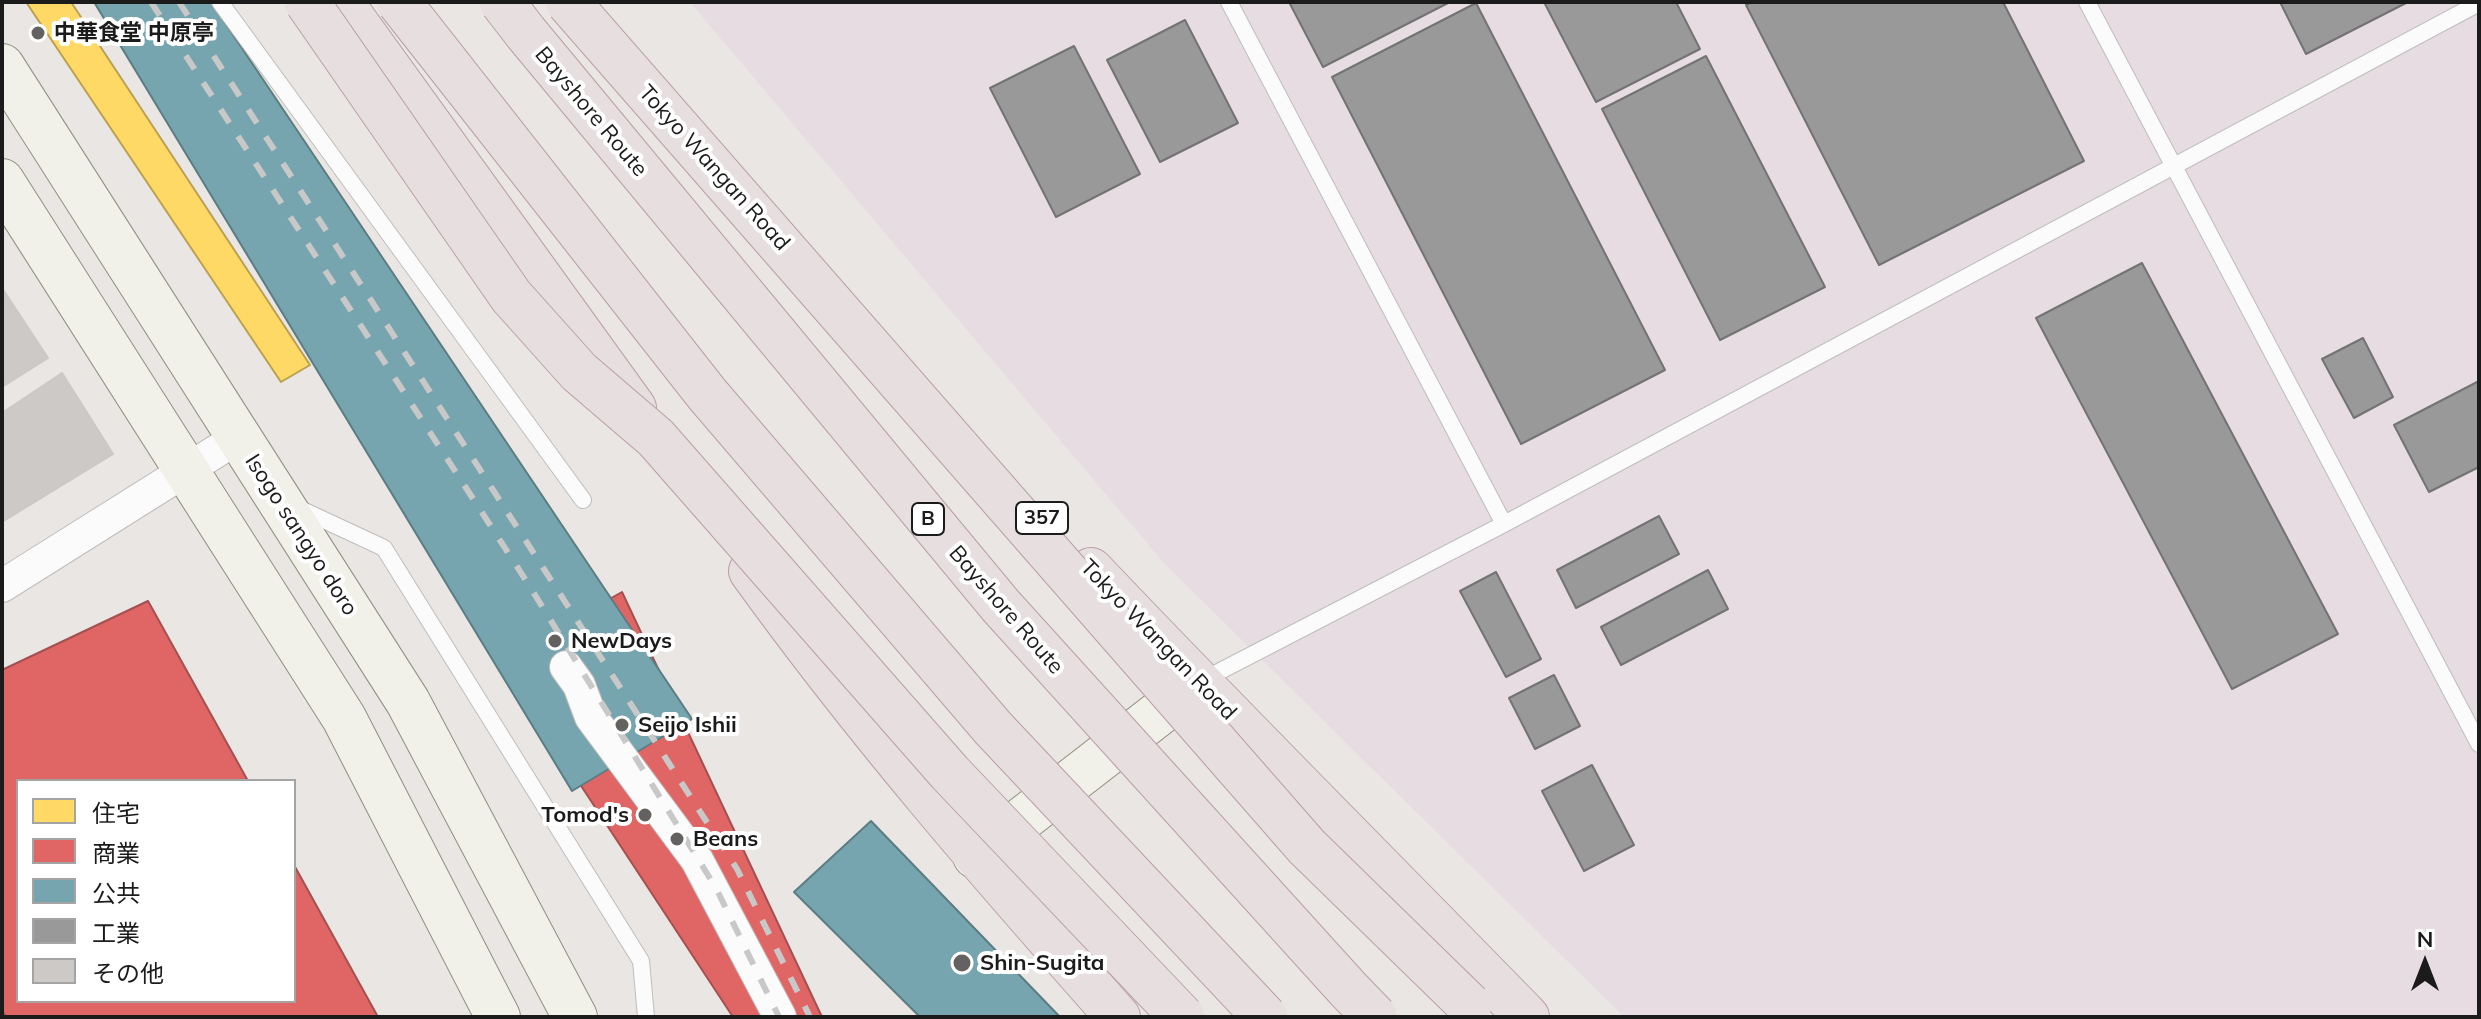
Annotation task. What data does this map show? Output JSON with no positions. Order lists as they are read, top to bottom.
{
  "streets": {
    "highway": [
      "Bayshore Route",
      "Tokyo Wangan Road",
      "357",
      "B"
    ],
    "street": ["Isogo sangyo doro"]
  },
  "places": [
    "中華食堂 中原亭",
    "NewDays",
    "Seijo Ishii",
    "Tomod's",
    "Beans",
    "Shin-Sugita"
  ],
  "legend": [
    "住宅",
    "商業",
    "公共",
    "工業",
    "その他"
  ],
  "north": "top"
}
